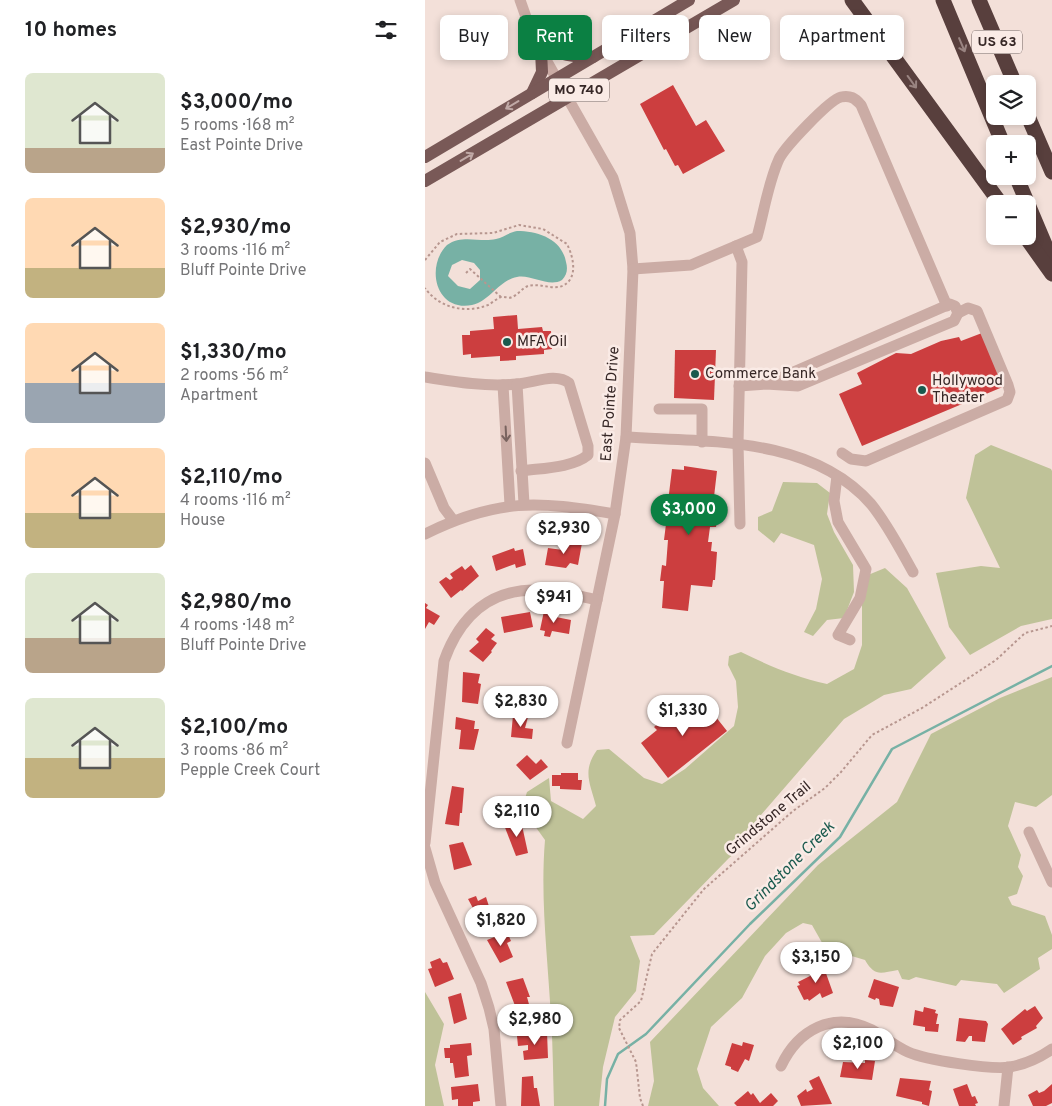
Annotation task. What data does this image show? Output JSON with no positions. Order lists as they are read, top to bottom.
{
  "streets": {
    "highway": ["US 63"],
    "main road": ["MO 740"],
    "street": ["East Pointe Drive"],
    "path": ["Grindstone Trail"]
  },
  "crossings": [
    ["MO 740", "East Pointe Drive"]
  ],
  "water": ["Grindstone Creek"],
  "places": ["MFA Oil", "Commerce Bank", "Hollywood Theater"],
  "page": {
    "heading": "10 homes",
    "chip": [
      "Buy",
      "Rent",
      "Filters",
      "New",
      "Apartment"
    ],
    "list": [
      {
        "name": "$3,000/mo",
        "note": "5 rooms · 168 m² · East Pointe Drive"
      },
      {
        "name": "$2,930/mo",
        "note": "3 rooms · 116 m² · Bluff Pointe Drive"
      },
      {
        "name": "$1,330/mo",
        "note": "2 rooms · 56 m² · Apartment"
      },
      {
        "name": "$2,110/mo",
        "note": "4 rooms · 116 m² · House"
      },
      {
        "name": "$2,980/mo",
        "note": "4 rooms · 148 m² · Bluff Pointe Drive"
      },
      {
        "name": "$2,100/mo",
        "note": "3 rooms · 86 m² · Pepple Creek Court"
      }
    ],
    "map_buttons": ["+", "−"],
    "price": [
      "$3,000",
      "$2,930",
      "$941",
      "$2,830",
      "$1,330",
      "$2,110",
      "$1,820",
      "$3,150",
      "$2,980",
      "$2,100"
    ]
  }
}
